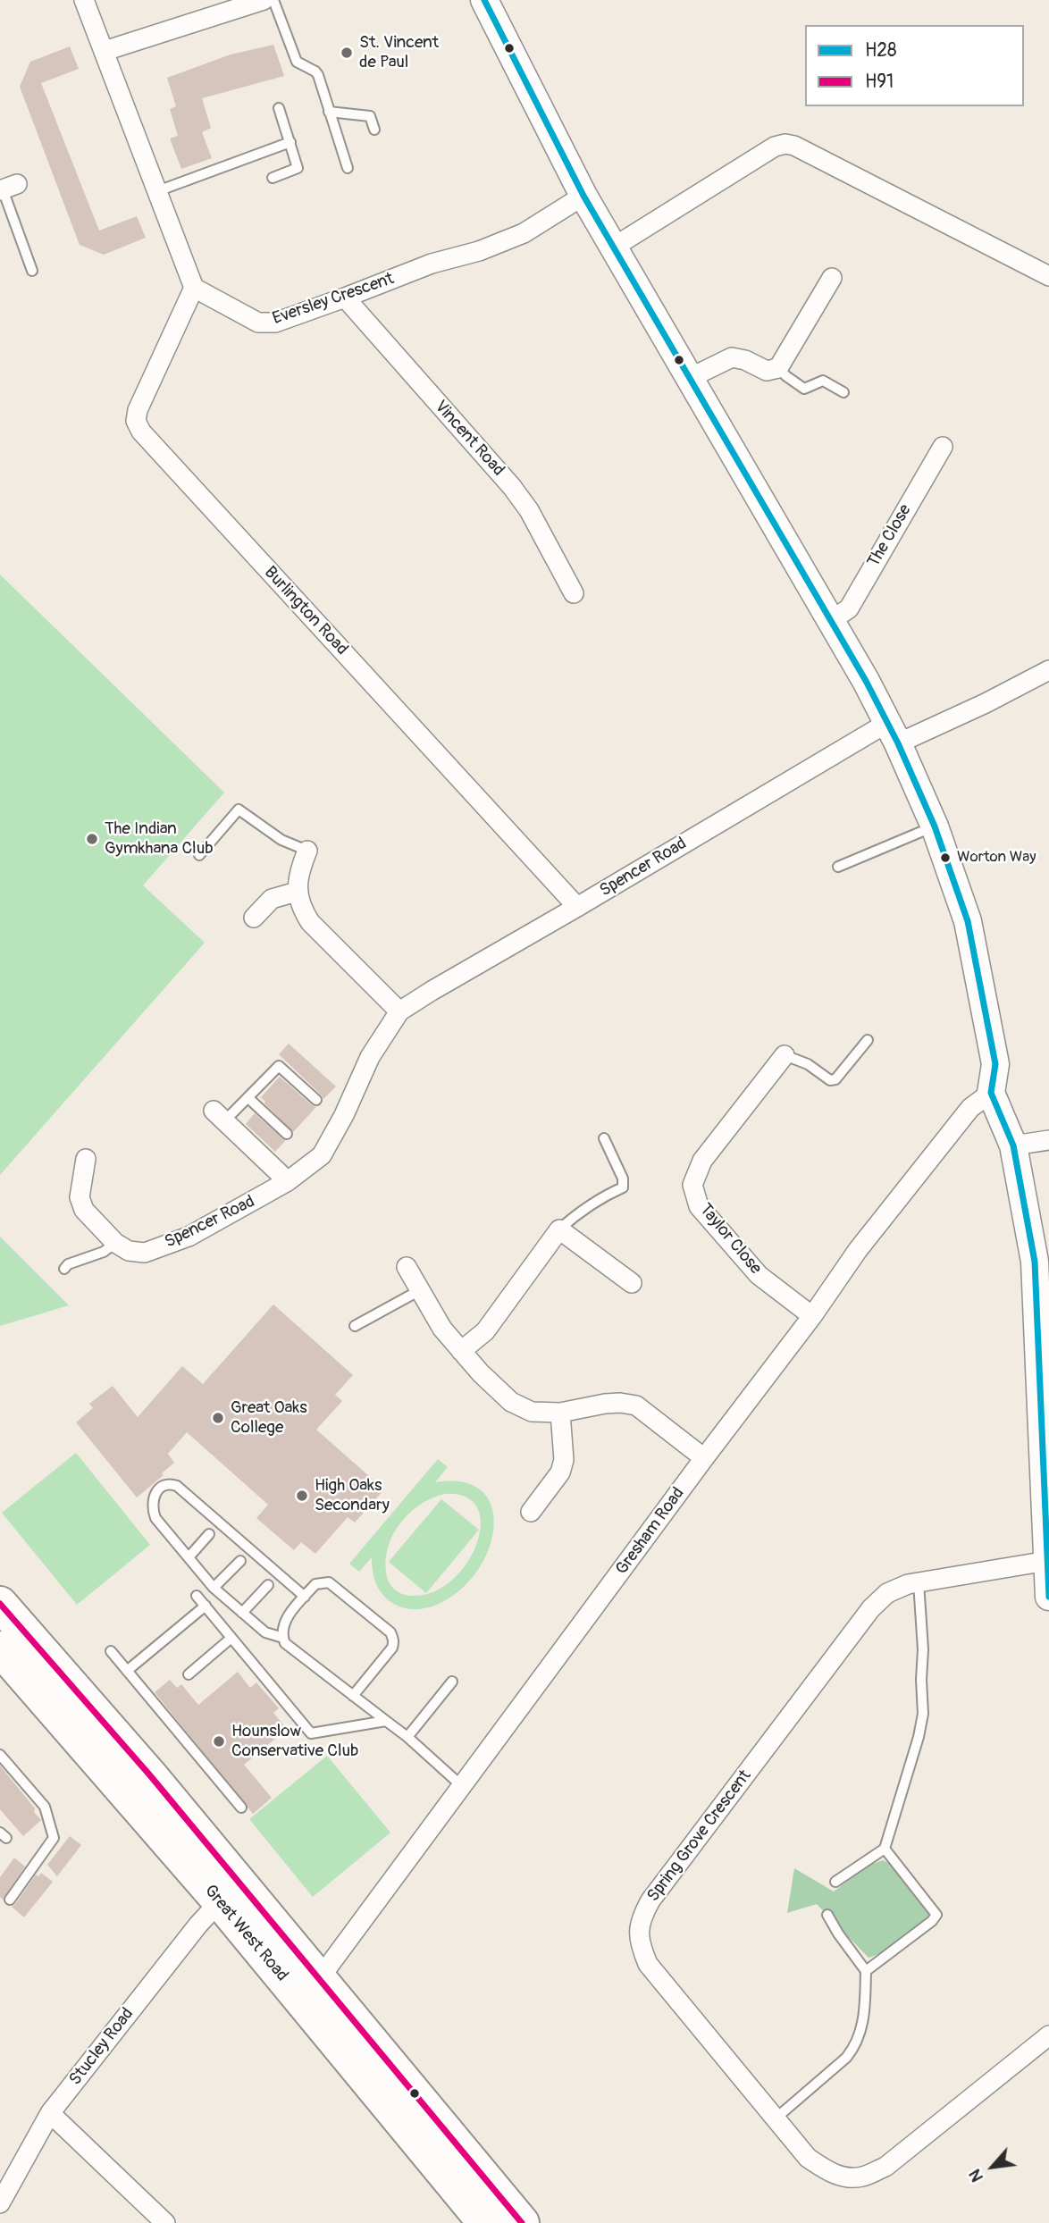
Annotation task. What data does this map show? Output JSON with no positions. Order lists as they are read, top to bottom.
{
  "streets": {
    "highway": ["Great West Road"],
    "street": [
      "Eversley Crescent",
      "Vincent Road",
      "The Close",
      "Burlington Road",
      "Spencer Road",
      "Taylor Close",
      "Gresham Road",
      "Spring Grove Crescent",
      "Stucley Road"
    ]
  },
  "crossings": [
    ["Eversley Crescent", "Vincent Road"],
    ["Eversley Crescent", "Burlington Road"],
    ["Burlington Road", "Spencer Road"],
    ["Taylor Close", "Gresham Road"],
    ["Gresham Road", "Great West Road"],
    ["Great West Road", "Stucley Road"]
  ],
  "places": [
    "St. Vincent de Paul",
    "The Indian Gymkhana Club",
    "Worton Way",
    "Great Oaks College",
    "High Oaks Secondary",
    "Hounslow Conservative Club"
  ],
  "lines": ["transit line H28", "transit line H91"],
  "legend": ["H28", "H91"],
  "north": "bottom left"
}
